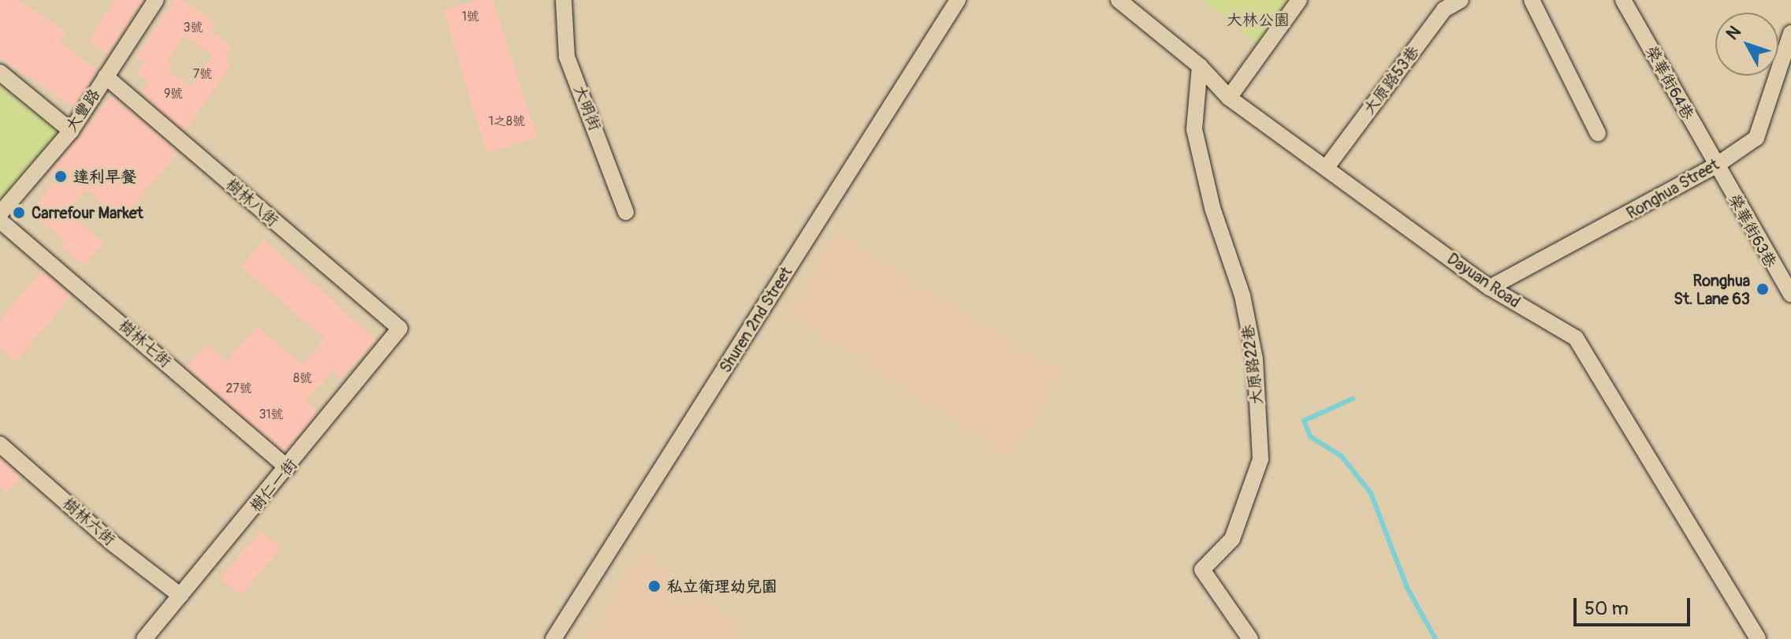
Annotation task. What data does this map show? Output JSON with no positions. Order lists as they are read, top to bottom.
{
  "streets": {
    "street": [
      "大原路53巷",
      "榮華街64巷",
      "大明街",
      "大豐路",
      "Ronghua Street",
      "樹林八街",
      "榮華街63巷",
      "Dayuan Road",
      "Shuren 2nd Street",
      "樹林七街",
      "大原路22巷",
      "樹仁一街",
      "樹林六街"
    ]
  },
  "crossings": [
    ["大原路53巷", "Dayuan Road"],
    ["榮華街64巷", "Ronghua Street"],
    ["榮華街64巷", "榮華街63巷"],
    ["大豐路", "樹林八街"],
    ["Ronghua Street", "榮華街63巷"],
    ["Ronghua Street", "Dayuan Road"],
    ["樹林八街", "樹仁一街"],
    ["Dayuan Road", "大原路22巷"],
    ["樹林七街", "樹仁一街"],
    ["樹仁一街", "樹林六街"]
  ],
  "parks": ["大林公園"],
  "places": [
    "達利早餐",
    "Carrefour Market",
    "Ronghua St. Lane 63",
    "私立衛理幼兒園"
  ],
  "house_numbers": [
    "1號",
    "3號",
    "7號",
    "9號",
    "1之8號",
    "8號",
    "27號",
    "31號"
  ],
  "scale_bar": "50 m",
  "north": "top left"
}
